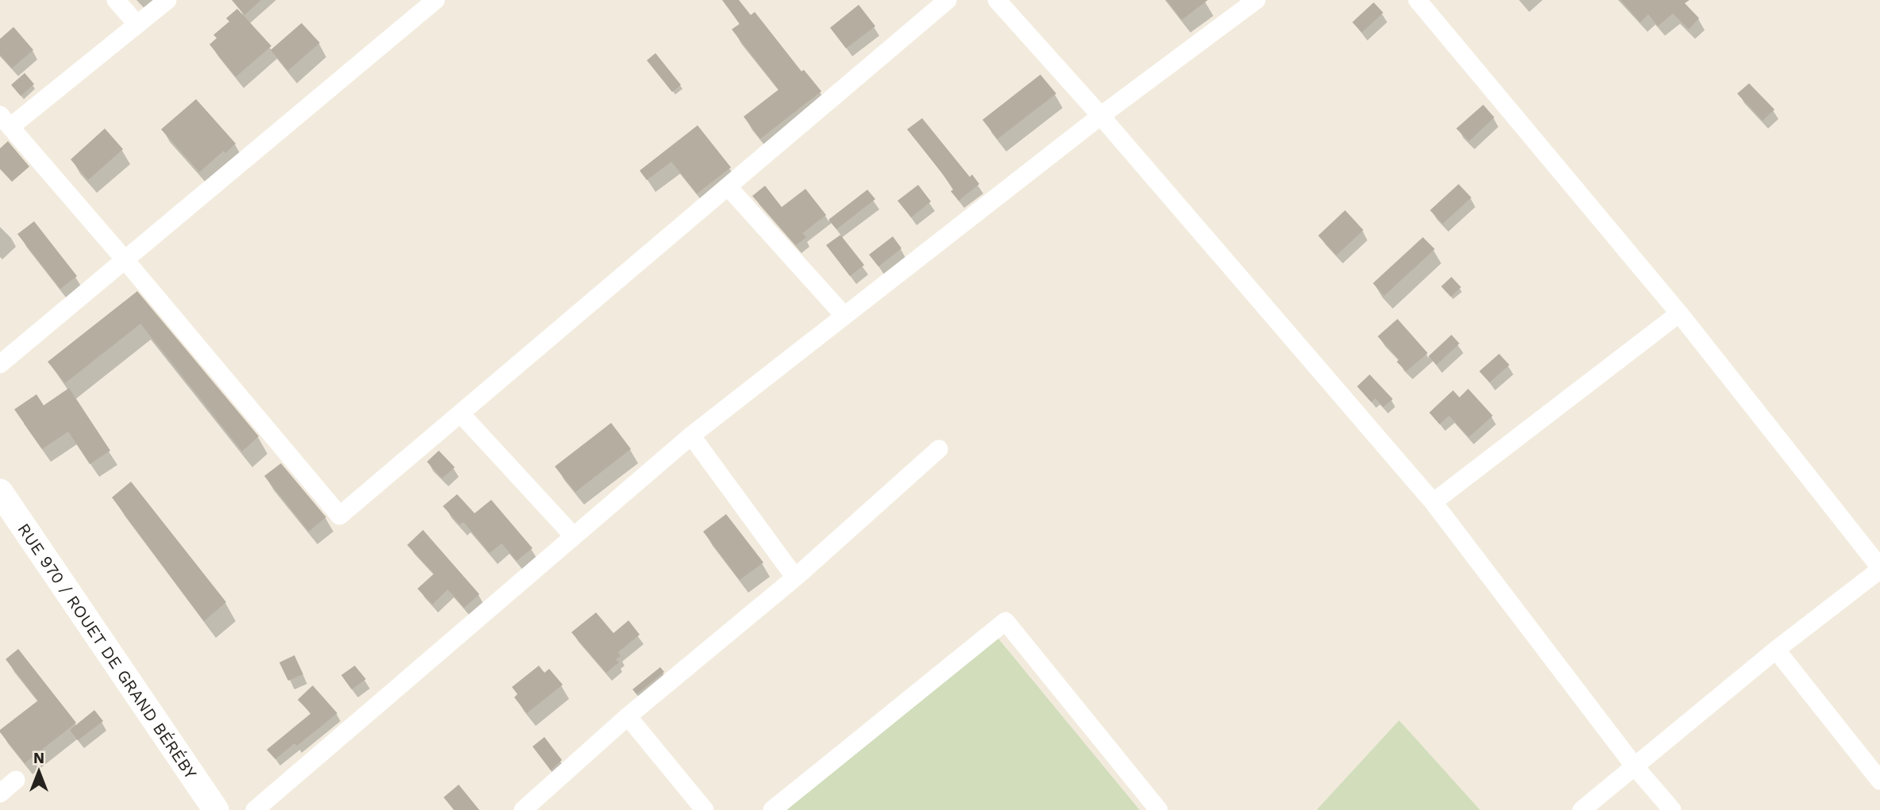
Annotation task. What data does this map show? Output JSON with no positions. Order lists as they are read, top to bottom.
{
  "streets": {
    "main road": ["RUE 970 / ROUET DE GRAND BÉRÉBY"]
  },
  "north": "top"
}
